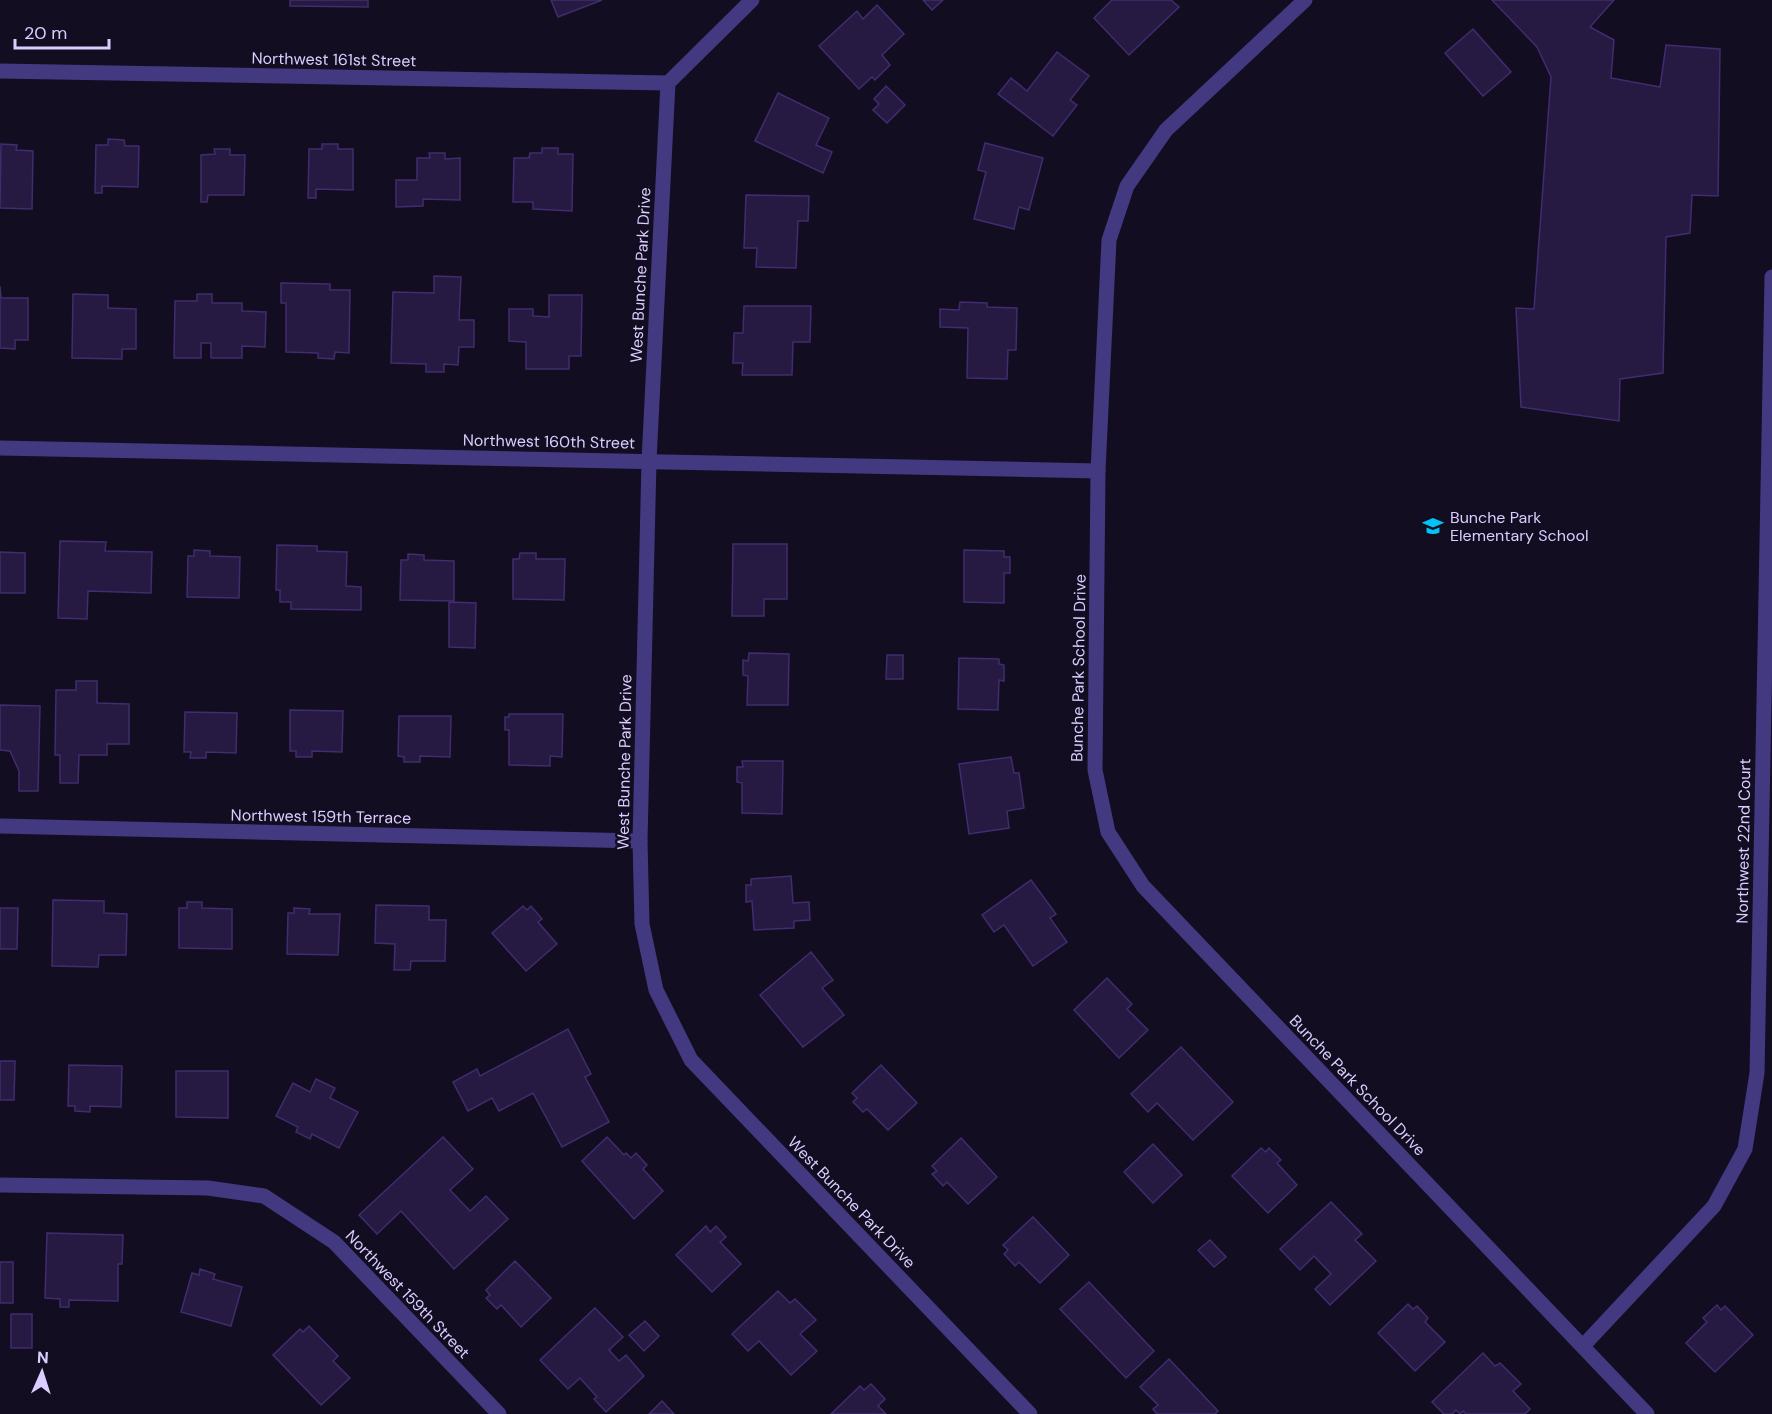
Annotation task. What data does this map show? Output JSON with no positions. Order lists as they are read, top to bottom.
{
  "streets": {
    "street": [
      "Northwest 161st Street",
      "West Bunche Park Drive",
      "Northwest 160th Street",
      "Bunche Park School Drive",
      "Northwest 159th Terrace",
      "Northwest 22nd Court",
      "Northwest 159th Street"
    ]
  },
  "crossings": [
    ["Northwest 161st Street", "West Bunche Park Drive"],
    ["West Bunche Park Drive", "Northwest 160th Street"],
    ["West Bunche Park Drive", "Northwest 159th Terrace"],
    ["Northwest 160th Street", "Bunche Park School Drive"],
    ["Bunche Park School Drive", "Northwest 22nd Court"]
  ],
  "places": {
    "school or university": ["Bunche Park Elementary School"]
  },
  "scale_bar": "20 m",
  "north": "top"
}
